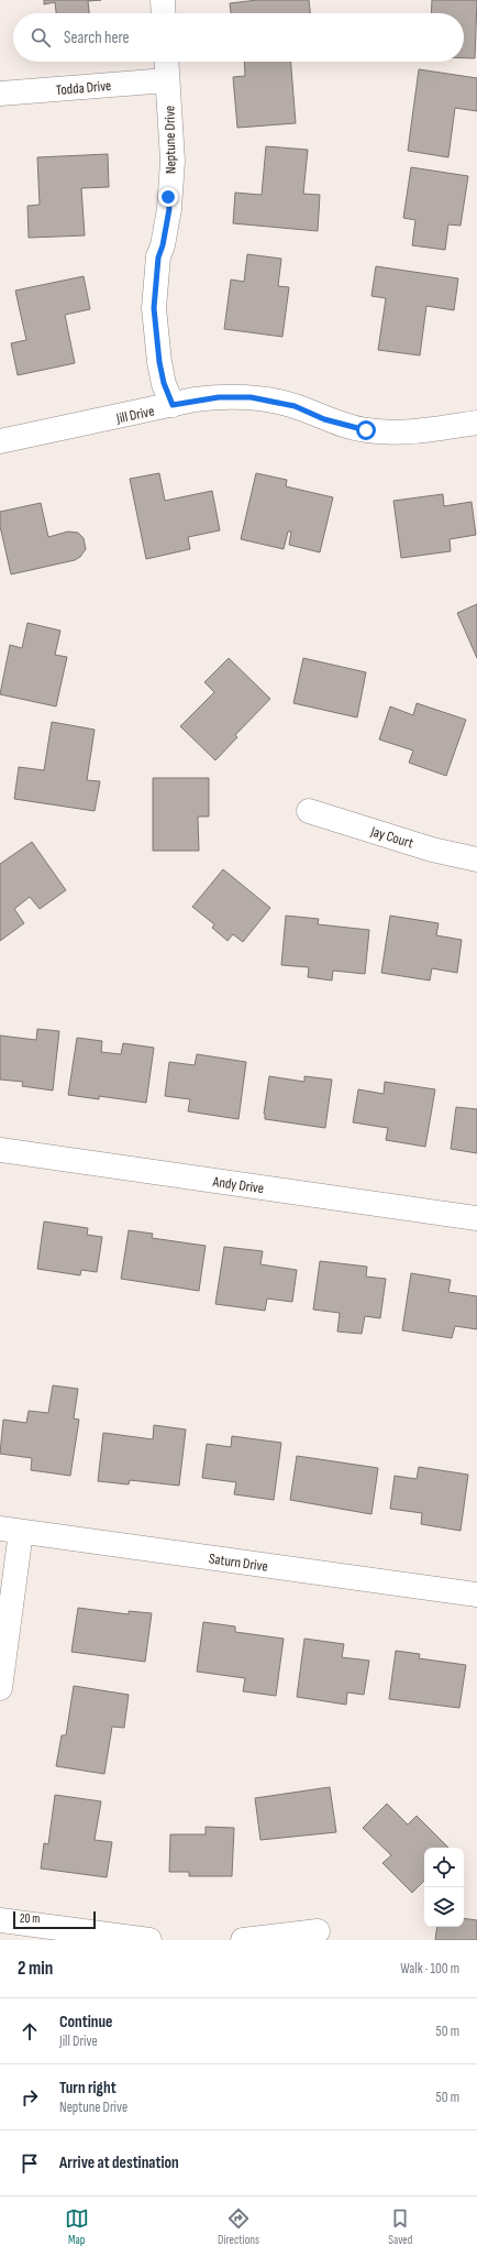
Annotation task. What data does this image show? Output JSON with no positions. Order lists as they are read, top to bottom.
{
  "streets": {
    "street": [
      "Todda Drive",
      "Neptune Drive",
      "Jill Drive",
      "Jay Court",
      "Andy Drive",
      "Saturn Drive"
    ]
  },
  "crossings": [
    ["Todda Drive", "Neptune Drive"],
    ["Neptune Drive", "Jill Drive"]
  ],
  "scale_bar": "20 m",
  "page": {
    "search": "Search here",
    "scale": "20 m",
    "heading": ["2 min", "Walk · 100 m"],
    "list": [
      ["Continue", "Jill Drive", "50 m"],
      ["Turn right", "Neptune Drive", "50 m"],
      "Arrive at destination"
    ],
    "nav": ["Map", "Directions", "Saved"]
  }
}
